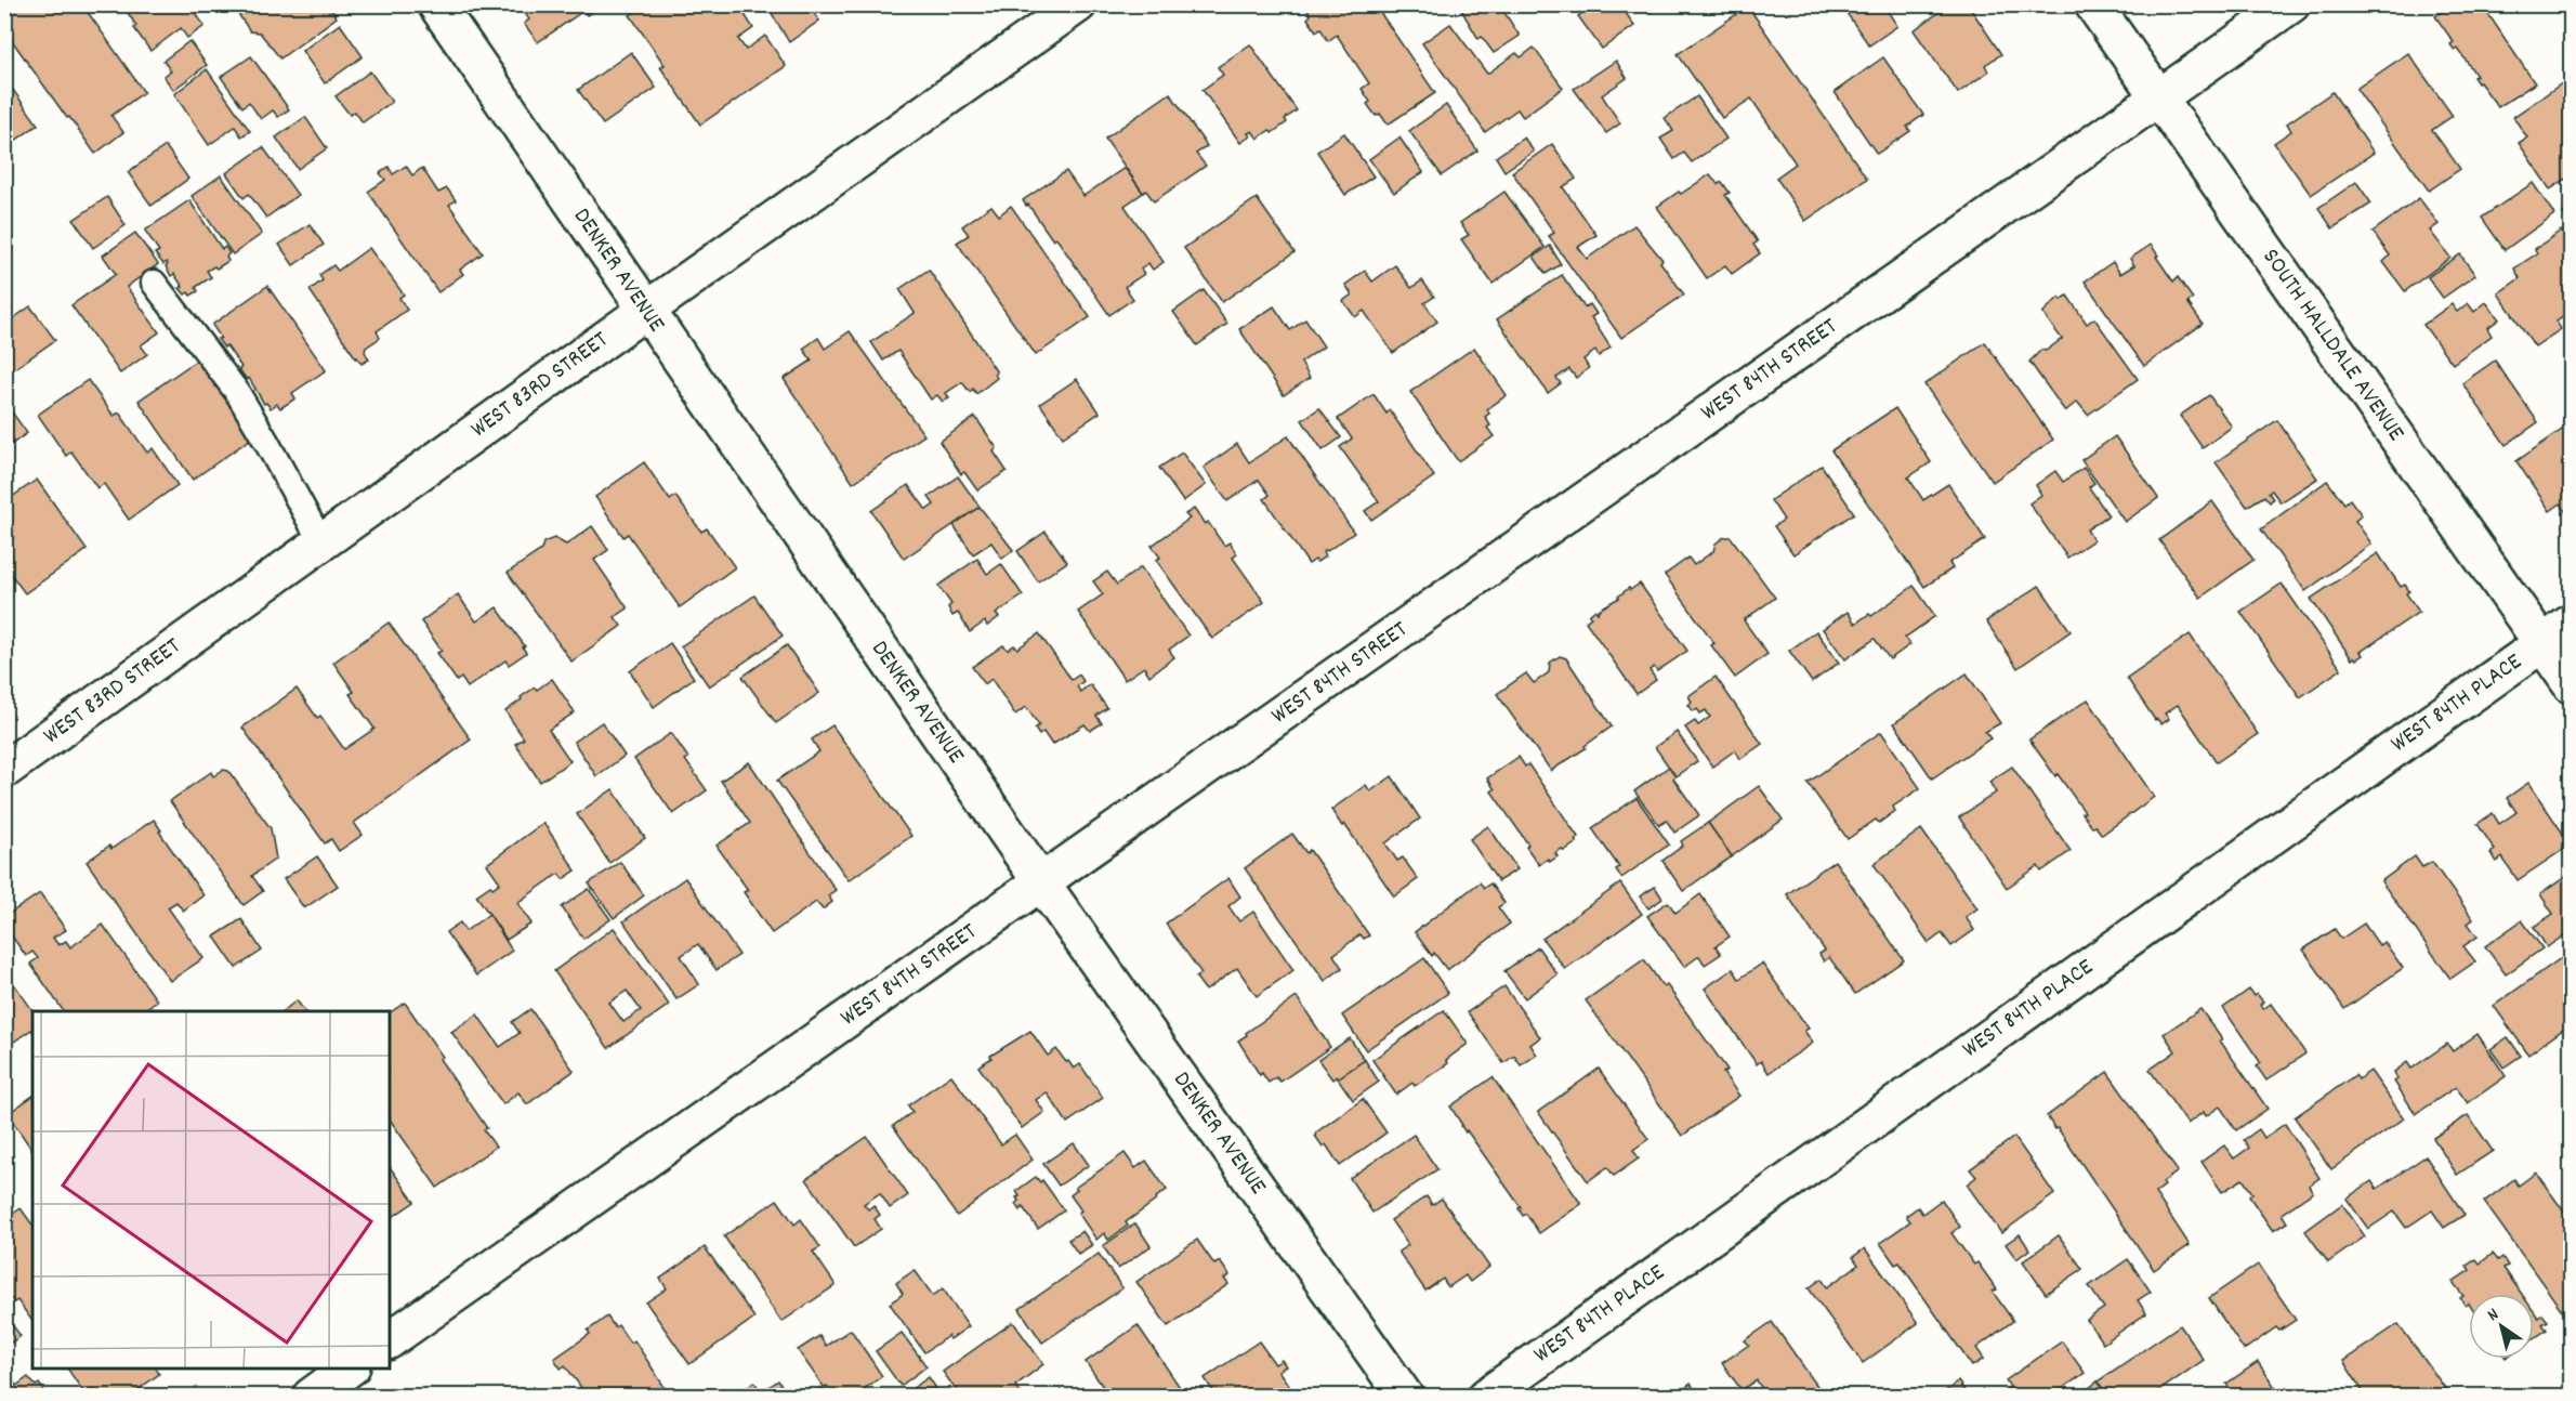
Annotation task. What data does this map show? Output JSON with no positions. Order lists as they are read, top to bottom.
{
  "streets": {
    "street": [
      "DENKER AVENUE",
      "SOUTH HALLDALE AVENUE",
      "WEST 84TH STREET",
      "WEST 83RD STREET",
      "WEST 84TH PLACE"
    ]
  },
  "crossings": [
    ["DENKER AVENUE", "WEST 84TH STREET"],
    ["DENKER AVENUE", "WEST 83RD STREET"],
    ["SOUTH HALLDALE AVENUE", "WEST 84TH STREET"],
    ["SOUTH HALLDALE AVENUE", "WEST 84TH PLACE"]
  ],
  "north": "top left"
}
